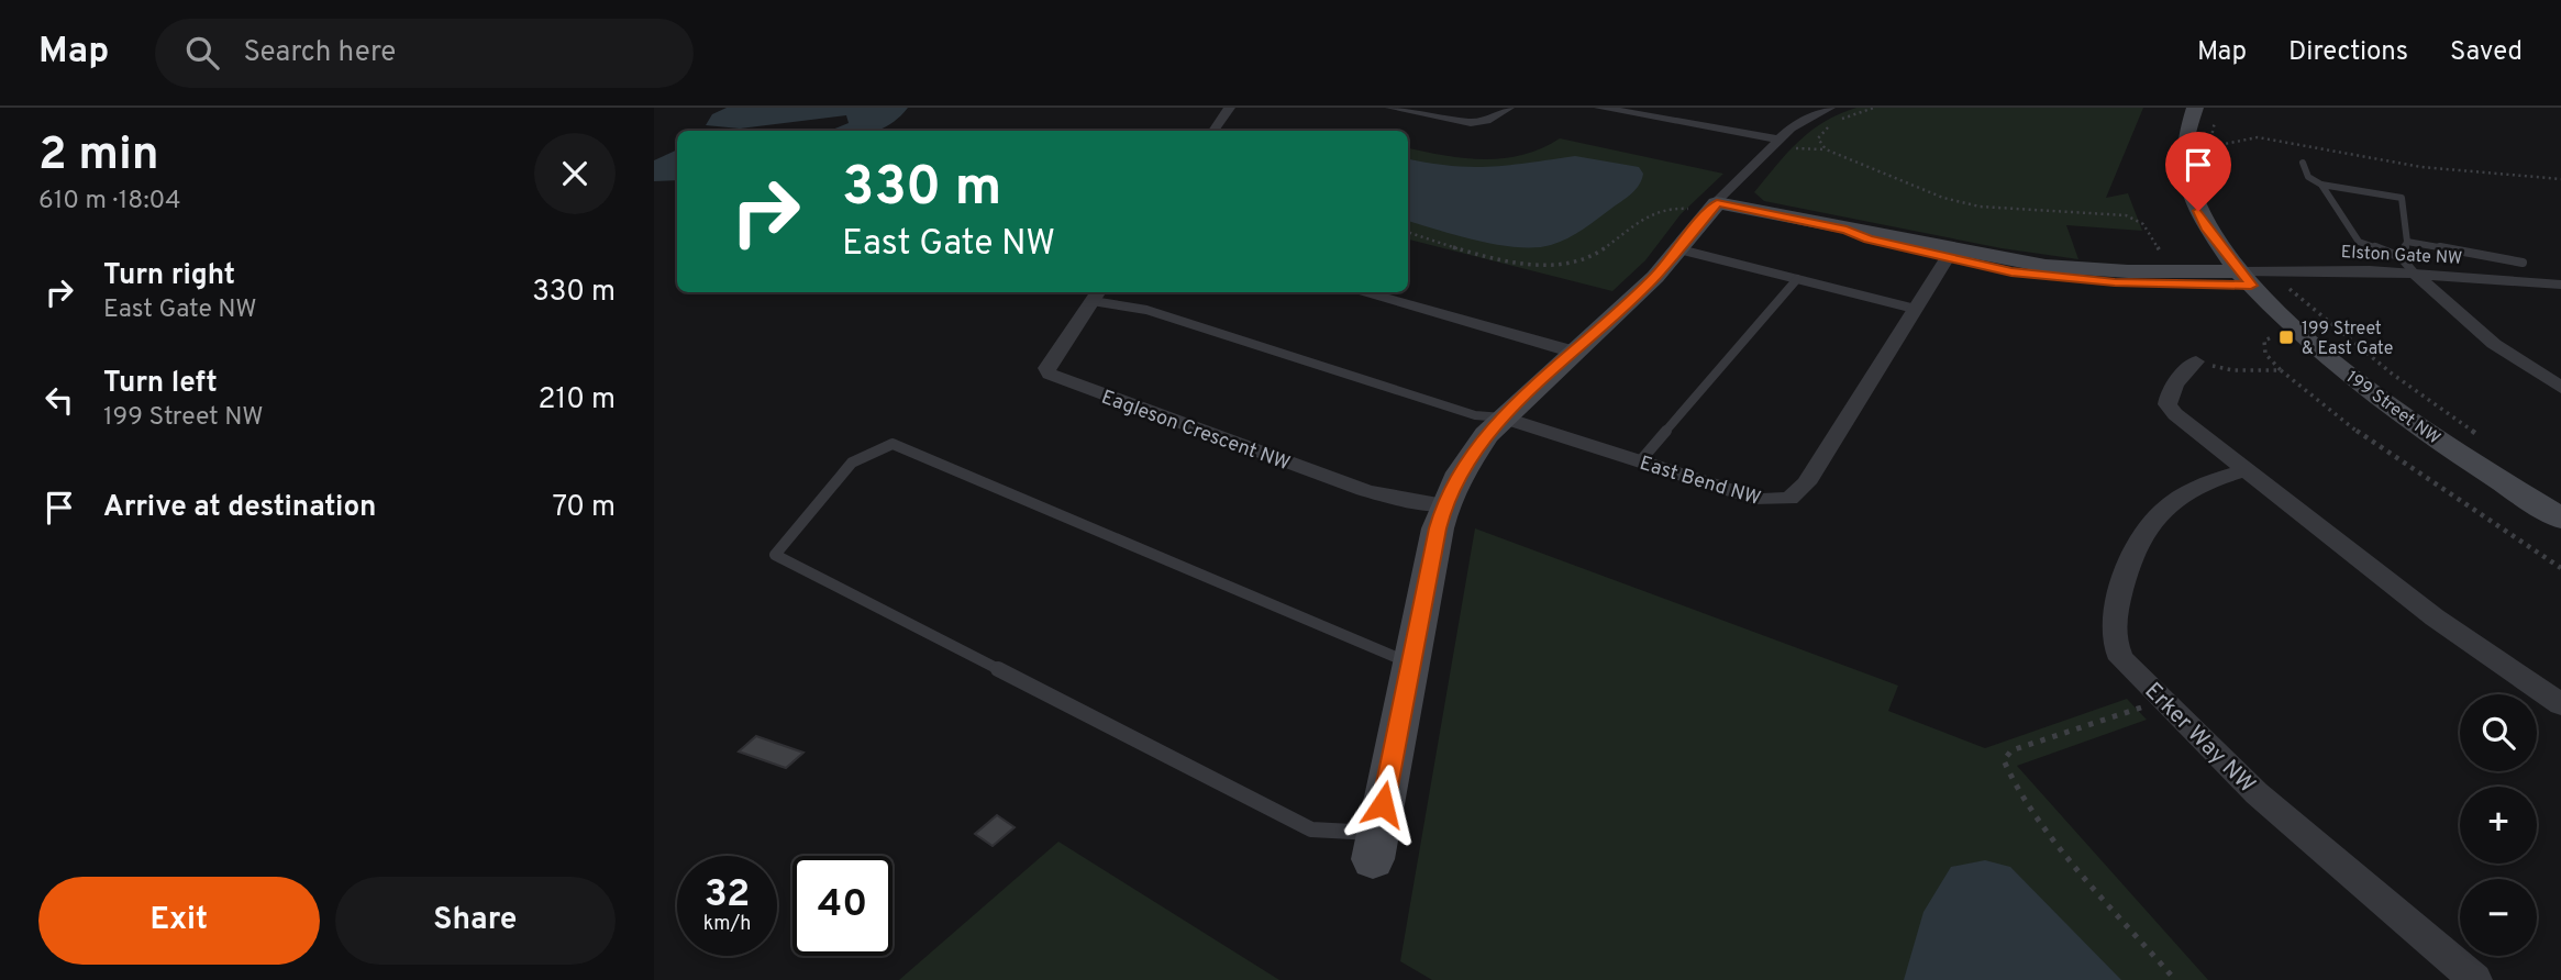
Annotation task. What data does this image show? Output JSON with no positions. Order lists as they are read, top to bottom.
{
  "streets": {
    "street": [
      "Elston Gate NW",
      "199 Street NW",
      "Eagleson Crescent NW",
      "East Bend NW",
      "Erker Way NW"
    ]
  },
  "crossings": [
    ["Elston Gate NW", "199 Street NW"]
  ],
  "places": {
    "transit": ["199 Street & East Gate"]
  },
  "page": {
    "header": "Map",
    "search": "Search here",
    "nav": ["Map", "Directions", "Saved"],
    "heading": ["2 min", "610 m · 18:04"],
    "turn": ["330 m", "East Gate NW"],
    "list": [
      {
        "name": "Turn right",
        "note": "East Gate NW",
        "value": "330 m"
      },
      {
        "name": "Turn left",
        "note": "199 Street NW",
        "value": "210 m"
      },
      {
        "name": "Arrive at destination",
        "value": "70 m"
      }
    ],
    "map_buttons": ["+", "−"],
    "speed": "32 km/h",
    "limit": "40",
    "buttons": ["Exit", "Share"]
  }
}
